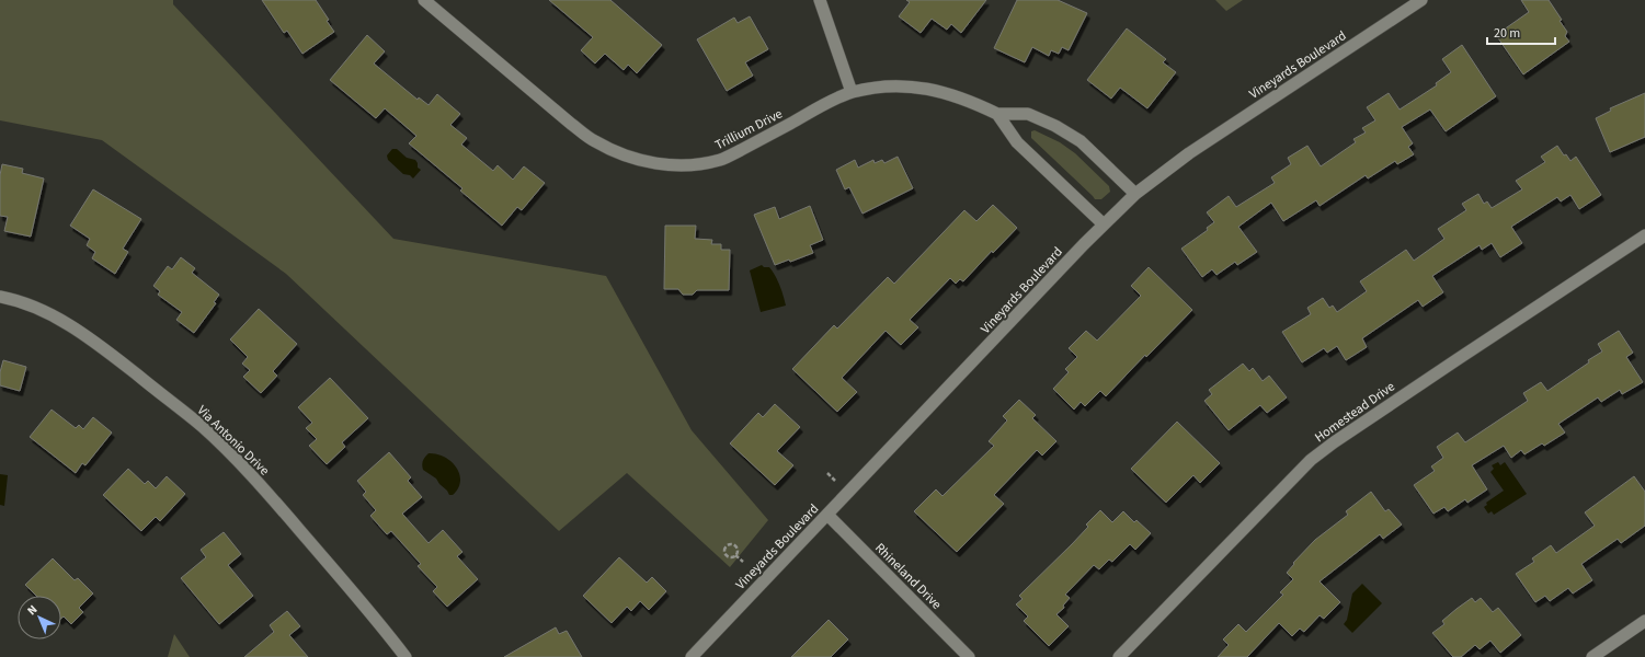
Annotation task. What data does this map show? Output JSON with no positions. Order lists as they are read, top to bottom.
{
  "streets": {
    "street": [
      "Vineyards Boulevard",
      "Trillium Drive",
      "Homestead Drive",
      "Via Antonio Drive",
      "Rhineland Drive"
    ]
  },
  "crossings": [
    ["Vineyards Boulevard", "Trillium Drive"],
    ["Vineyards Boulevard", "Rhineland Drive"]
  ],
  "scale_bar": "20 m",
  "north": "top left"
}
